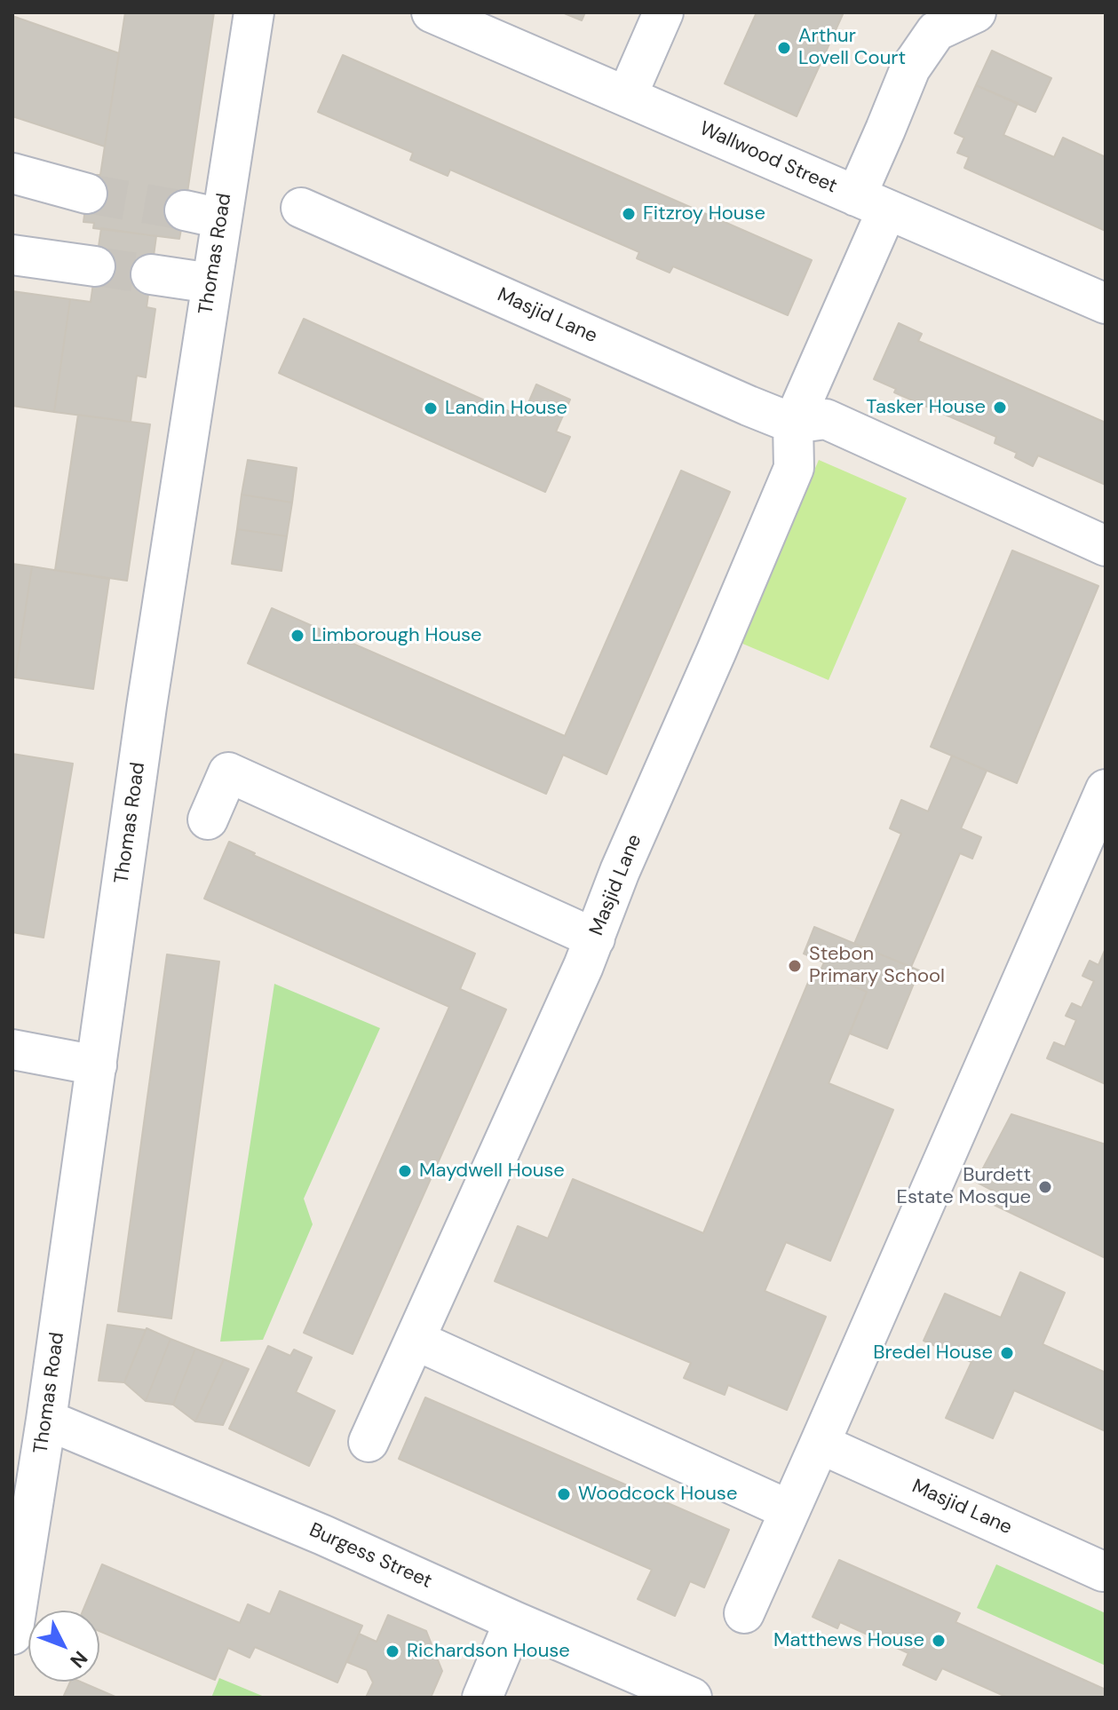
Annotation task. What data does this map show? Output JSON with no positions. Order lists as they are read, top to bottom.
{
  "streets": {
    "street": [
      "Wallwood Street",
      "Thomas Road",
      "Masjid Lane",
      "Burgess Street"
    ]
  },
  "crossings": [
    ["Wallwood Street", "Masjid Lane"],
    ["Thomas Road", "Burgess Street"]
  ],
  "places": [
    "Arthur Lovell Court",
    "Fitzroy House",
    "Tasker House",
    "Landin House",
    "Limborough House",
    "Stebon Primary School",
    "Maydwell House",
    "Burdett Estate Mosque",
    "Bredel House",
    "Woodcock House",
    "Matthews House",
    "Richardson House"
  ],
  "north": "bottom right"
}
